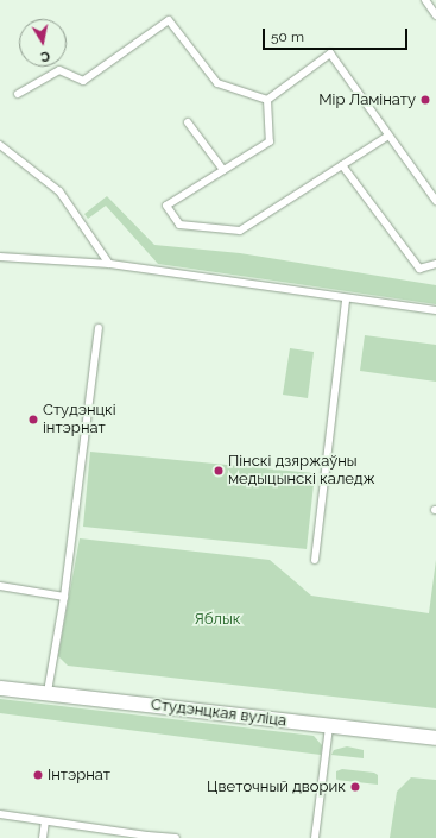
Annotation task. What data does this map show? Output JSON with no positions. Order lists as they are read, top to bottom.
{
  "streets": {
    "street": ["Студэнцкая вуліца"]
  },
  "parks": ["Яблык"],
  "places": [
    "Мір Ламінату",
    "Студэнцкі інтэрнат",
    "Пінскі дзяржаўны медыцынскі каледж",
    "Інтэрнат",
    "Цветочный дворик"
  ],
  "scale_bar": "50 m",
  "north": "bottom"
}
